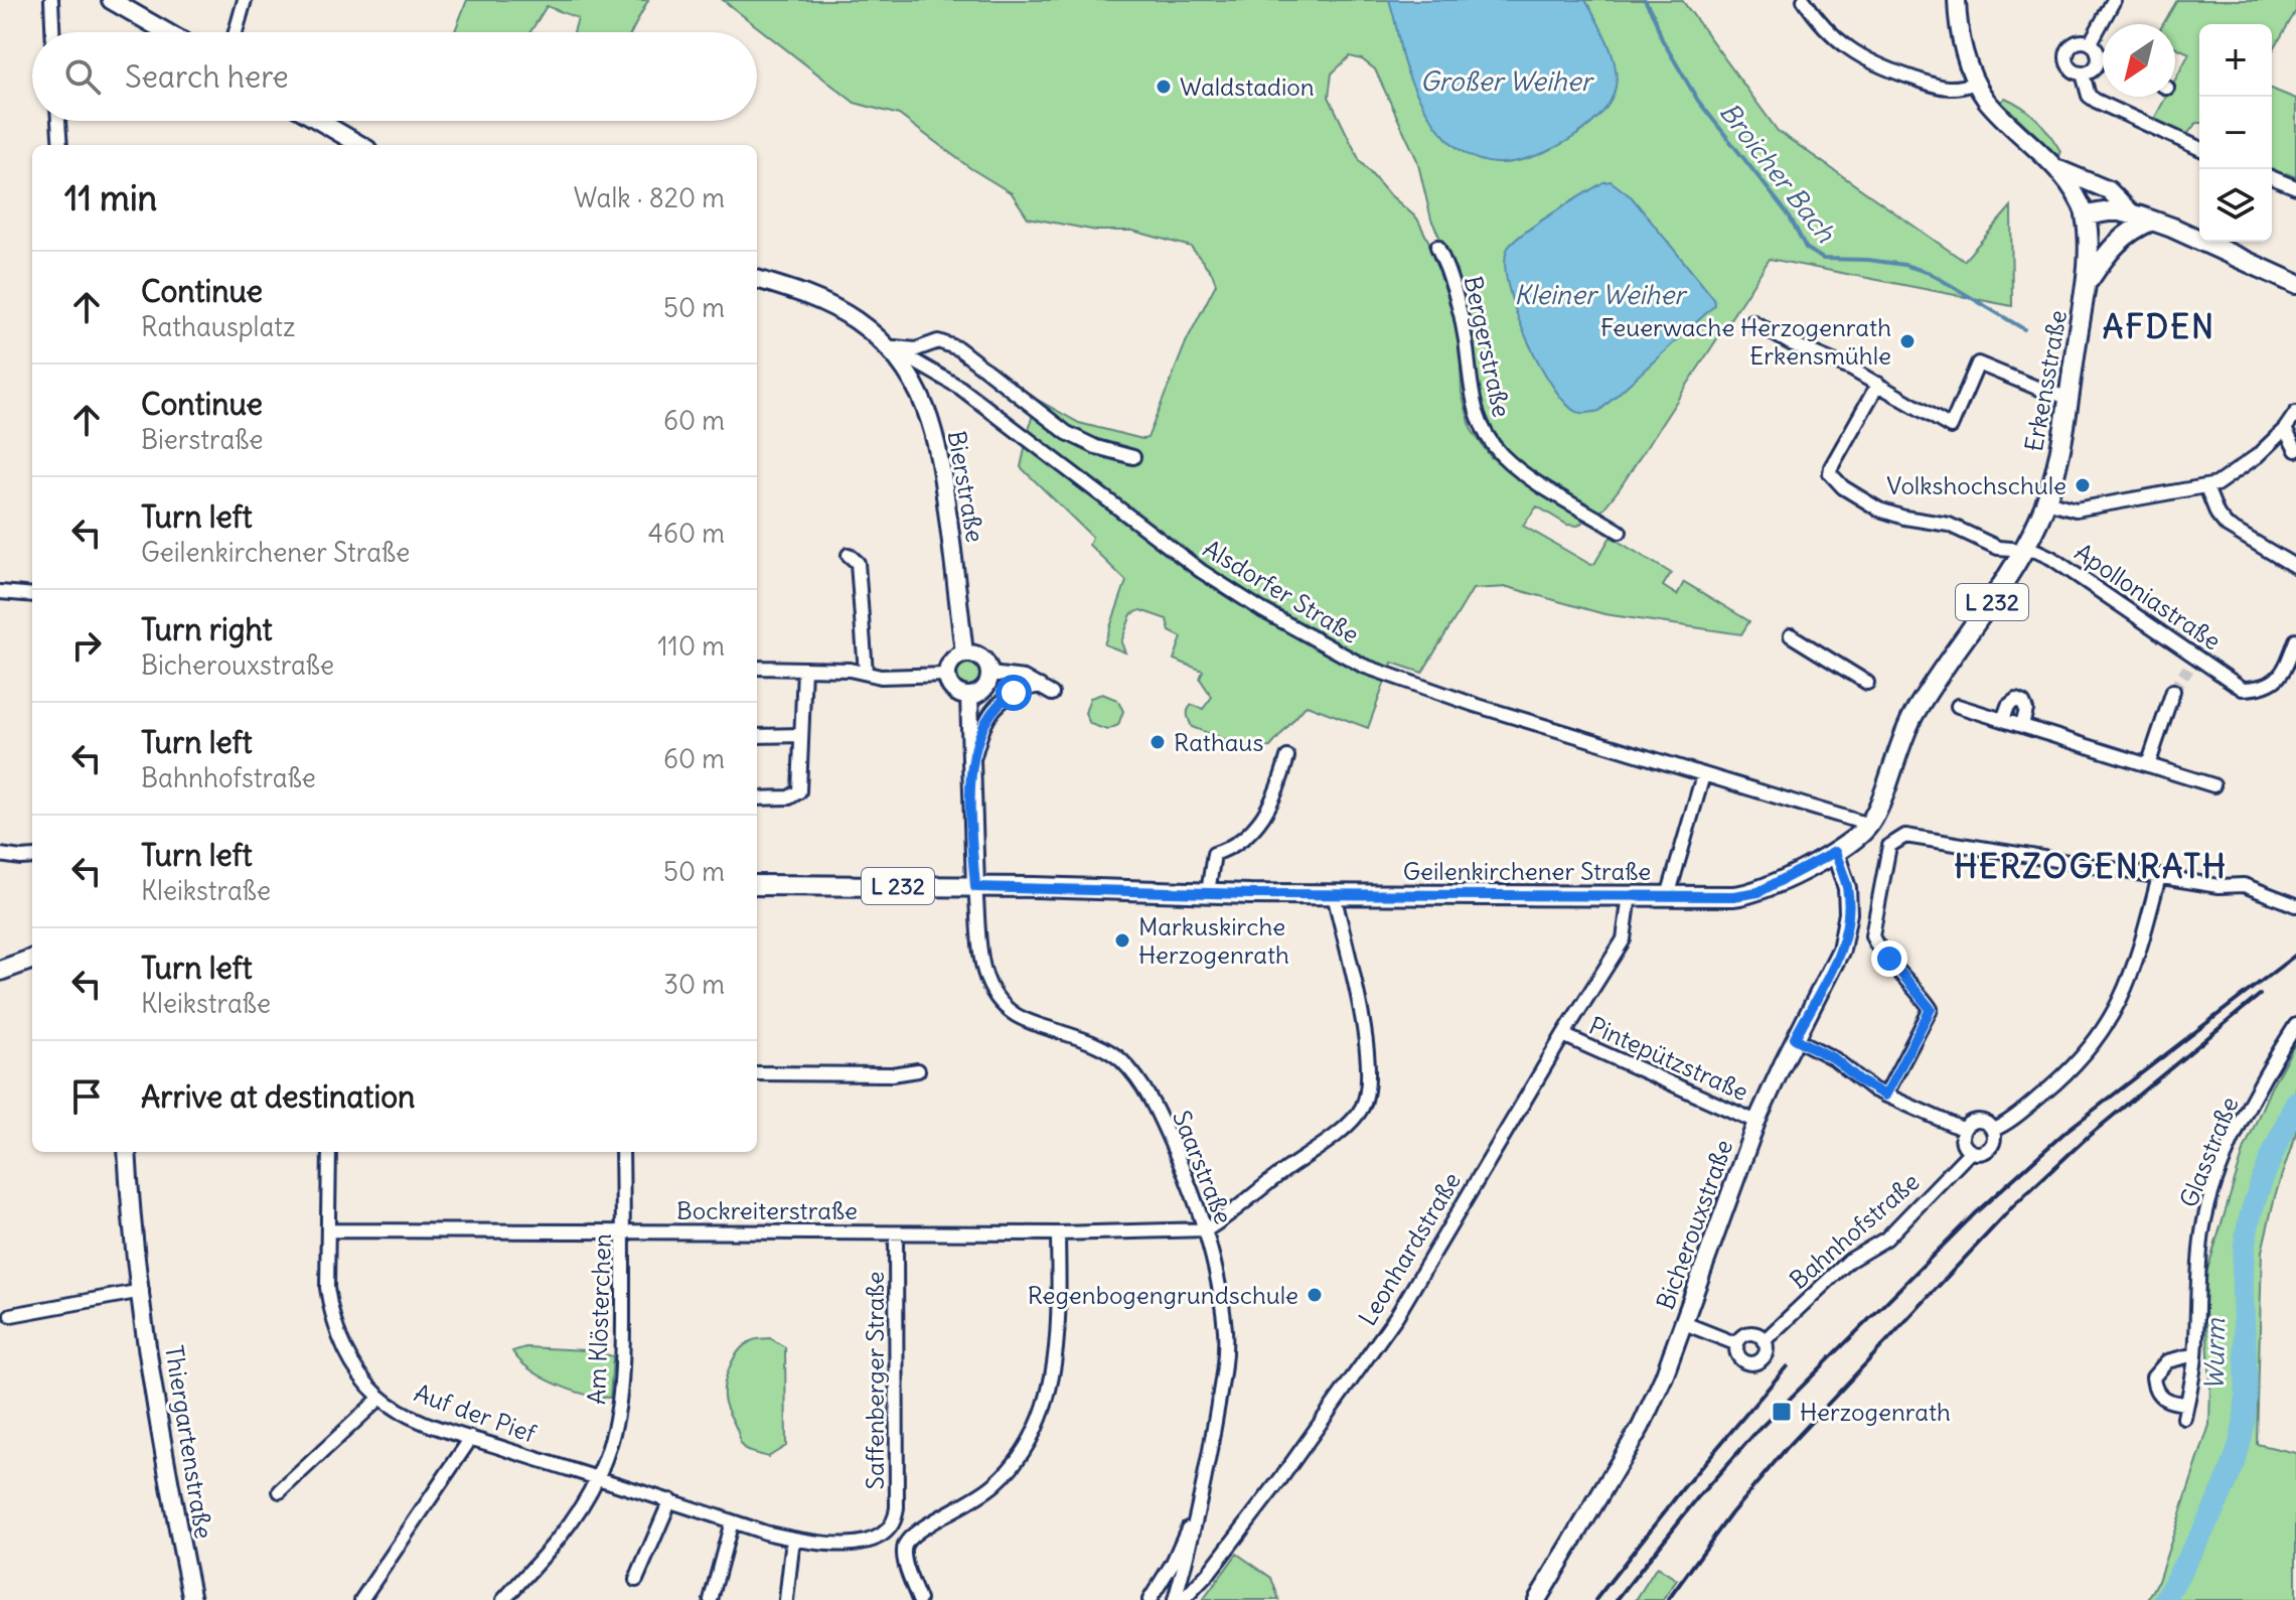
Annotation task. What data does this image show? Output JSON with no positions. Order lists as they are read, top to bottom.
{
  "streets": {
    "main road": [
      "Erkensstraße",
      "Bierstraße",
      "L 232",
      "Geilenkirchener Straße",
      "Bicherouxstraße",
      "Thiergartenstraße"
    ],
    "street": [
      "Bergerstraße",
      "Alsdorfer Straße",
      "Apolloniastraße",
      "Pintepützstraße",
      "Glasstraße",
      "Saarstraße",
      "Bockreiterstraße",
      "Bahnhofstraße",
      "Leonhardstraße",
      "Am Klösterchen",
      "Saffenberger Straße",
      "Auf der Pief"
    ]
  },
  "crossings": [
    ["Erkensstraße", "Apolloniastraße"],
    ["Erkensstraße", "L 232"],
    ["Bierstraße", "Alsdorfer Straße"],
    ["Alsdorfer Straße", "L 232"],
    ["Apolloniastraße", "L 232"],
    ["L 232", "Geilenkirchener Straße"],
    ["L 232", "Bicherouxstraße"],
    ["Geilenkirchener Straße", "Saarstraße"],
    ["Geilenkirchener Straße", "Bicherouxstraße"],
    ["Geilenkirchener Straße", "Leonhardstraße"],
    ["Pintepützstraße", "Bicherouxstraße"],
    ["Pintepützstraße", "Leonhardstraße"],
    ["Saarstraße", "Bockreiterstraße"],
    ["Bockreiterstraße", "Am Klösterchen"],
    ["Bockreiterstraße", "Saffenberger Straße"],
    ["Bockreiterstraße", "Auf der Pief"],
    ["Bicherouxstraße", "Bahnhofstraße"],
    ["Am Klösterchen", "Auf der Pief"],
    ["Saffenberger Straße", "Auf der Pief"]
  ],
  "districts": ["AFDEN", "HERZOGENRATH"],
  "water": [
    "Großer Weiher",
    "Broicher Bach",
    "Kleiner Weiher",
    "Wurm"
  ],
  "places": {
    "other": [
      "Waldstadion",
      "Feuerwache Herzogenrath Erkensmühle",
      "Volkshochschule",
      "Rathaus",
      "Markuskirche Herzogenrath",
      "Regenbogengrundschule"
    ],
    "transit": ["Herzogenrath"]
  },
  "north": "bottom left",
  "page": {
    "map_buttons": ["+", "−"],
    "search": "Search here",
    "heading": ["11 min", "Walk · 820 m"],
    "list": [
      ["Continue", "Rathausplatz", "50 m"],
      ["Continue", "Bierstraße", "60 m"],
      ["Turn left", "Geilenkirchener Straße", "460 m"],
      ["Turn right", "Bicherouxstraße", "110 m"],
      ["Turn left", "Bahnhofstraße", "60 m"],
      ["Turn left", "Kleikstraße", "50 m"],
      ["Turn left", "Kleikstraße", "30 m"],
      "Arrive at destination"
    ]
  }
}
